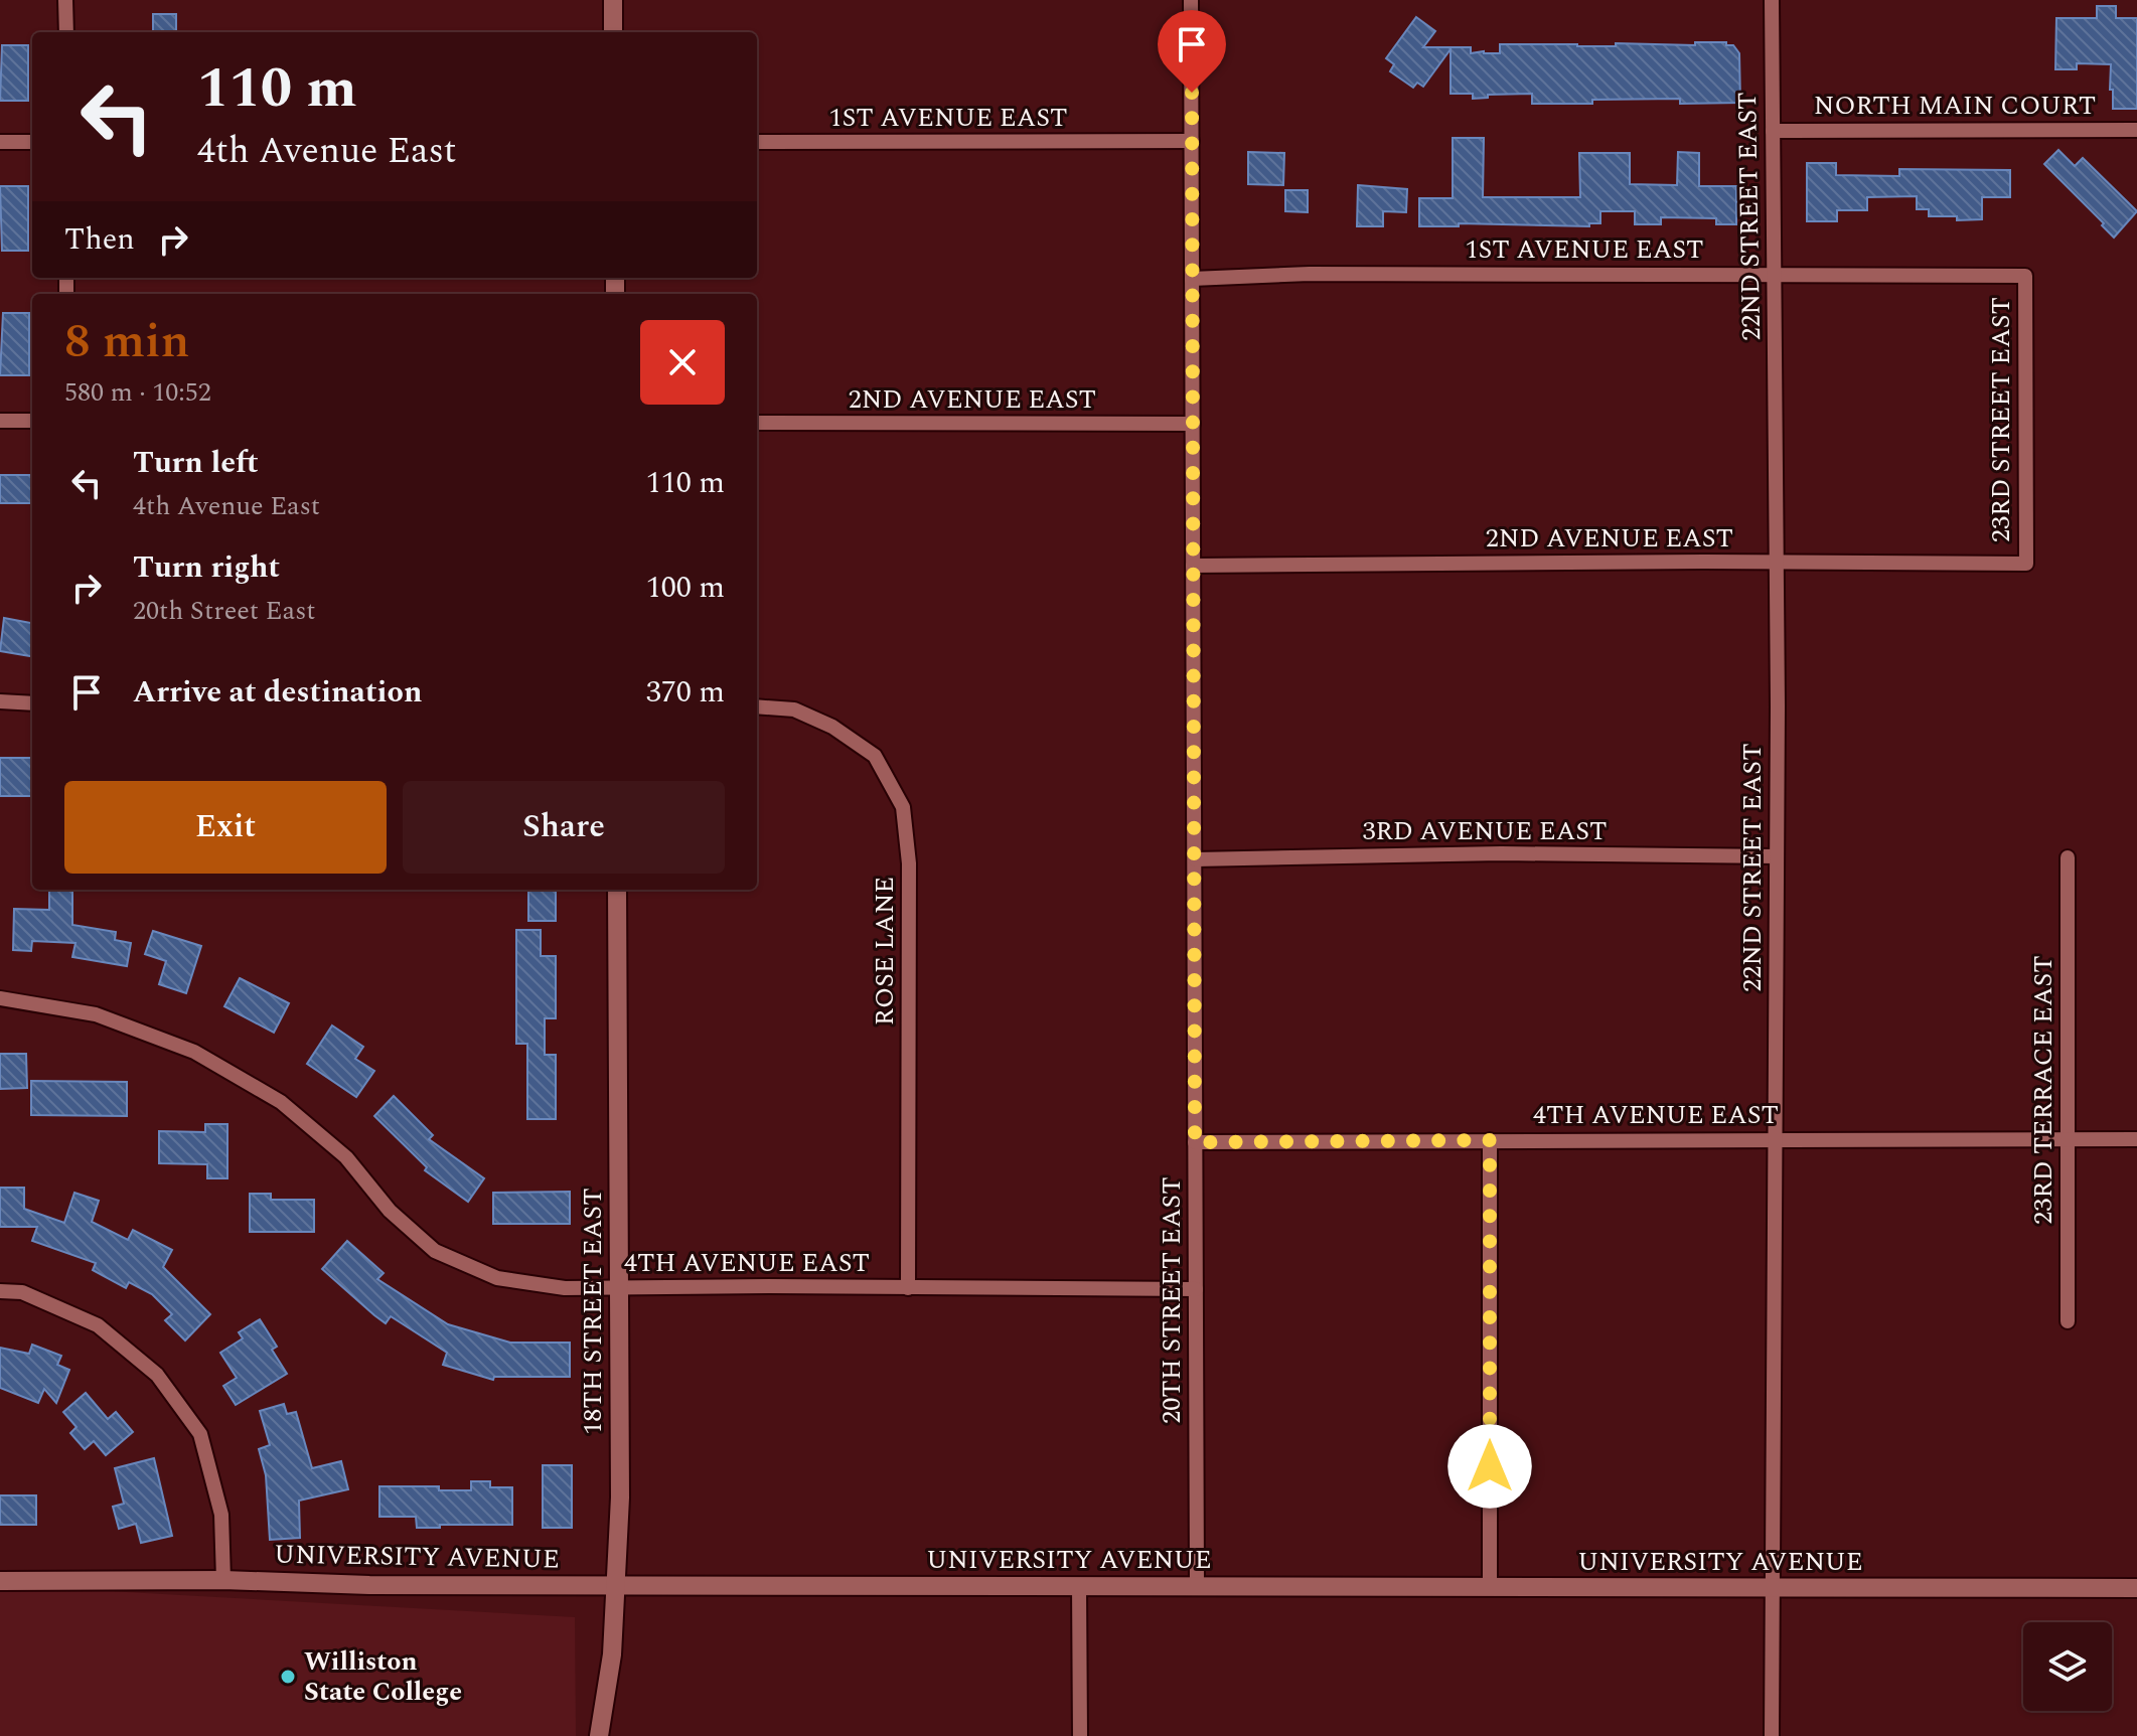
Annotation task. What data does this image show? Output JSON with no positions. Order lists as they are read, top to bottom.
{
  "streets": {
    "street": [
      "NORTH MAIN COURT",
      "1ST AVENUE EAST",
      "22ND STREET EAST",
      "2ND AVENUE EAST",
      "23RD STREET EAST",
      "3RD AVENUE EAST",
      "ROSE LANE",
      "23RD TERRACE EAST",
      "4TH AVENUE EAST",
      "20TH STREET EAST",
      "18TH STREET EAST",
      "UNIVERSITY AVENUE"
    ]
  },
  "crossings": [
    ["NORTH MAIN COURT", "22ND STREET EAST"],
    ["1ST AVENUE EAST", "22ND STREET EAST"],
    ["1ST AVENUE EAST", "23RD STREET EAST"],
    ["1ST AVENUE EAST", "20TH STREET EAST"],
    ["22ND STREET EAST", "2ND AVENUE EAST"],
    ["22ND STREET EAST", "3RD AVENUE EAST"],
    ["22ND STREET EAST", "4TH AVENUE EAST"],
    ["22ND STREET EAST", "UNIVERSITY AVENUE"],
    ["2ND AVENUE EAST", "23RD STREET EAST"],
    ["2ND AVENUE EAST", "20TH STREET EAST"],
    ["3RD AVENUE EAST", "20TH STREET EAST"],
    ["ROSE LANE", "4TH AVENUE EAST"],
    ["23RD TERRACE EAST", "4TH AVENUE EAST"],
    ["4TH AVENUE EAST", "20TH STREET EAST"],
    ["4TH AVENUE EAST", "18TH STREET EAST"],
    ["20TH STREET EAST", "UNIVERSITY AVENUE"],
    ["18TH STREET EAST", "UNIVERSITY AVENUE"]
  ],
  "places": ["Williston State College"],
  "page": {
    "turn": ["110 m", "4th Avenue East"],
    "then": "Then",
    "heading": ["8 min", "580 m · 10:52"],
    "list": [
      {
        "name": "Turn left",
        "note": "4th Avenue East",
        "value": "110 m"
      },
      {
        "name": "Turn right",
        "note": "20th Street East",
        "value": "100 m"
      },
      {
        "name": "Arrive at destination",
        "value": "370 m"
      }
    ],
    "buttons": ["Exit", "Share"]
  }
}
